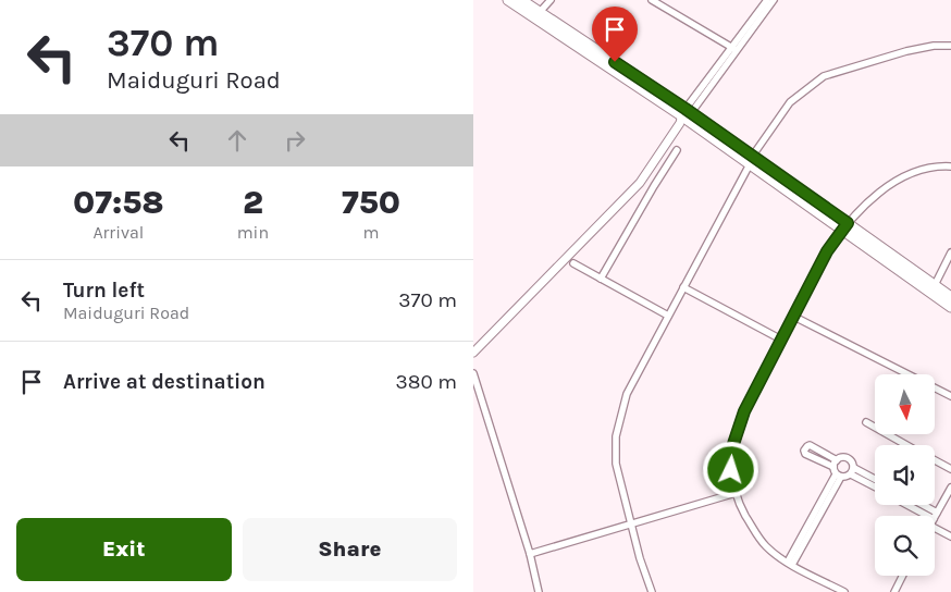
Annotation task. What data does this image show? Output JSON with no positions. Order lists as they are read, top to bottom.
{
  "north": "bottom",
  "page": {
    "turn": ["370 m", "Maiduguri Road"],
    "eta": [
      "07:58",
      "Arrival",
      "2",
      "min",
      "750",
      "m"
    ],
    "list": [
      {
        "name": "Turn left",
        "note": "Maiduguri Road",
        "value": "370 m"
      },
      {
        "name": "Arrive at destination",
        "value": "380 m"
      }
    ],
    "buttons": ["Exit", "Share"]
  }
}
